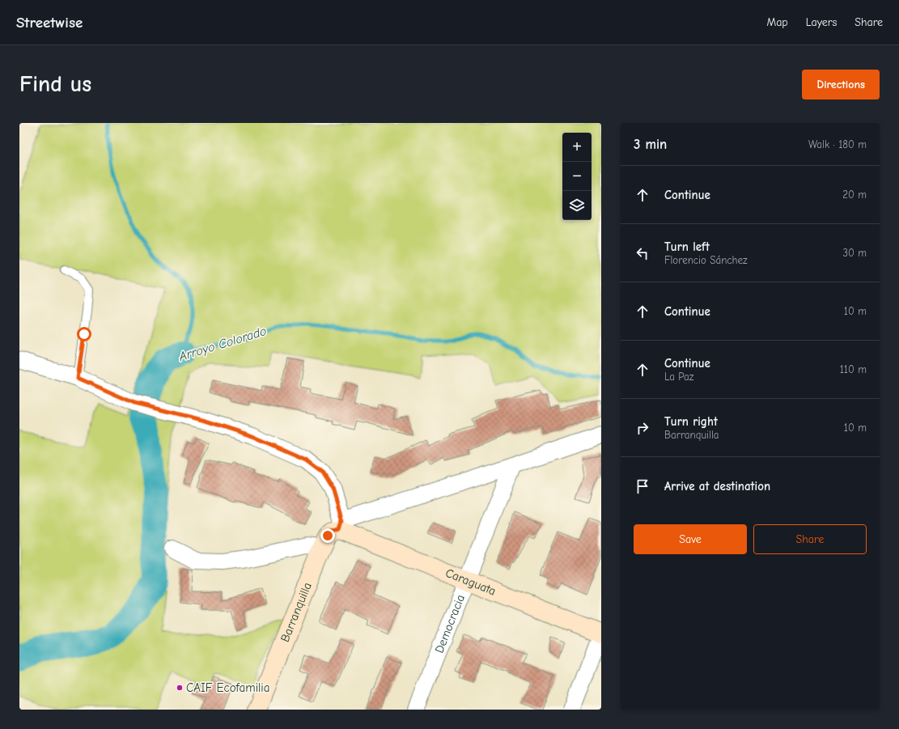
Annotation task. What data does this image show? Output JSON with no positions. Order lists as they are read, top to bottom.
{
  "streets": {
    "street": ["Caraguata", "Barranquilla", "Democracia"]
  },
  "crossings": [
    ["Caraguata", "Barranquilla"],
    ["Caraguata", "Democracia"]
  ],
  "water": ["Arroyo Colorado"],
  "places": ["CAIF Ecofamilia"],
  "page": {
    "header": "Streetwise",
    "nav": ["Map", "Layers", "Share"],
    "buttons": [
      "Directions",
      ["Save", "Share"]
    ],
    "title": "Find us",
    "heading": ["3 min", "Walk · 180 m"],
    "map_buttons": ["+", "−"],
    "list": [
      ["Continue", "20 m"],
      ["Turn left", "Florencio Sánchez", "30 m"],
      ["Continue", "10 m"],
      ["Continue", "La Paz", "110 m"],
      ["Turn right", "Barranquilla", "10 m"],
      "Arrive at destination"
    ]
  }
}
